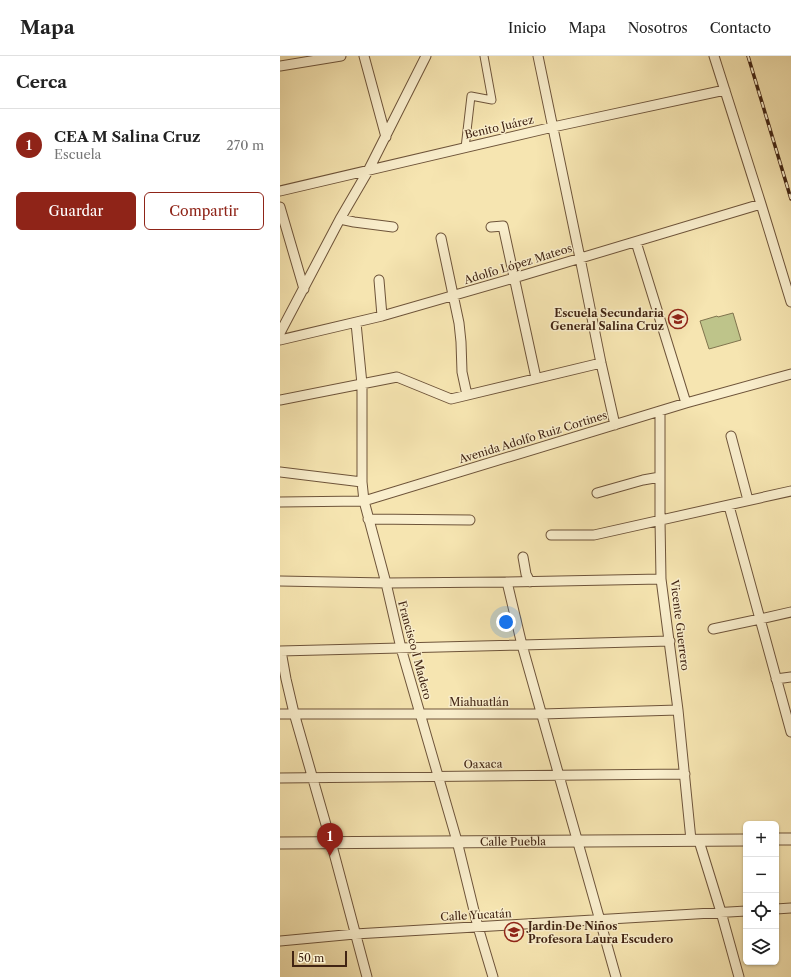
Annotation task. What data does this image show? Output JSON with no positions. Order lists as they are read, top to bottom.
{
  "streets": {
    "street": [
      "Benito Juárez",
      "Adolfo López Mateos",
      "Avenida Adolfo Ruiz Cortines",
      "Vicente Guerrero",
      "Francisco I Madero",
      "Miahuatlán",
      "Oaxaca",
      "Calle Puebla",
      "Calle Yucatán"
    ]
  },
  "crossings": [
    ["Adolfo López Mateos", "Francisco I Madero"],
    ["Avenida Adolfo Ruiz Cortines", "Vicente Guerrero"],
    ["Avenida Adolfo Ruiz Cortines", "Francisco I Madero"],
    ["Vicente Guerrero", "Miahuatlán"],
    ["Vicente Guerrero", "Oaxaca"],
    ["Vicente Guerrero", "Calle Puebla"],
    ["Vicente Guerrero", "Calle Yucatán"],
    ["Francisco I Madero", "Miahuatlán"],
    ["Francisco I Madero", "Oaxaca"],
    ["Francisco I Madero", "Calle Puebla"],
    ["Francisco I Madero", "Calle Yucatán"]
  ],
  "places": {
    "school or university": ["Escuela Secundaria General Salina Cruz", "Jardin De Niños Profesora Laura Escudero"]
  },
  "scale_bar": "50 m",
  "page": {
    "header": "Mapa",
    "nav": [
      "Inicio",
      "Mapa",
      "Nosotros",
      "Contacto"
    ],
    "heading": "Cerca",
    "list": [
      {
        "mark": "1",
        "name": "CEA M Salina Cruz",
        "note": "Escuela",
        "value": "270 m"
      }
    ],
    "buttons": ["Guardar", "Compartir"],
    "map_buttons": ["+", "−"],
    "pins": "1",
    "scale": "50 m"
  }
}
